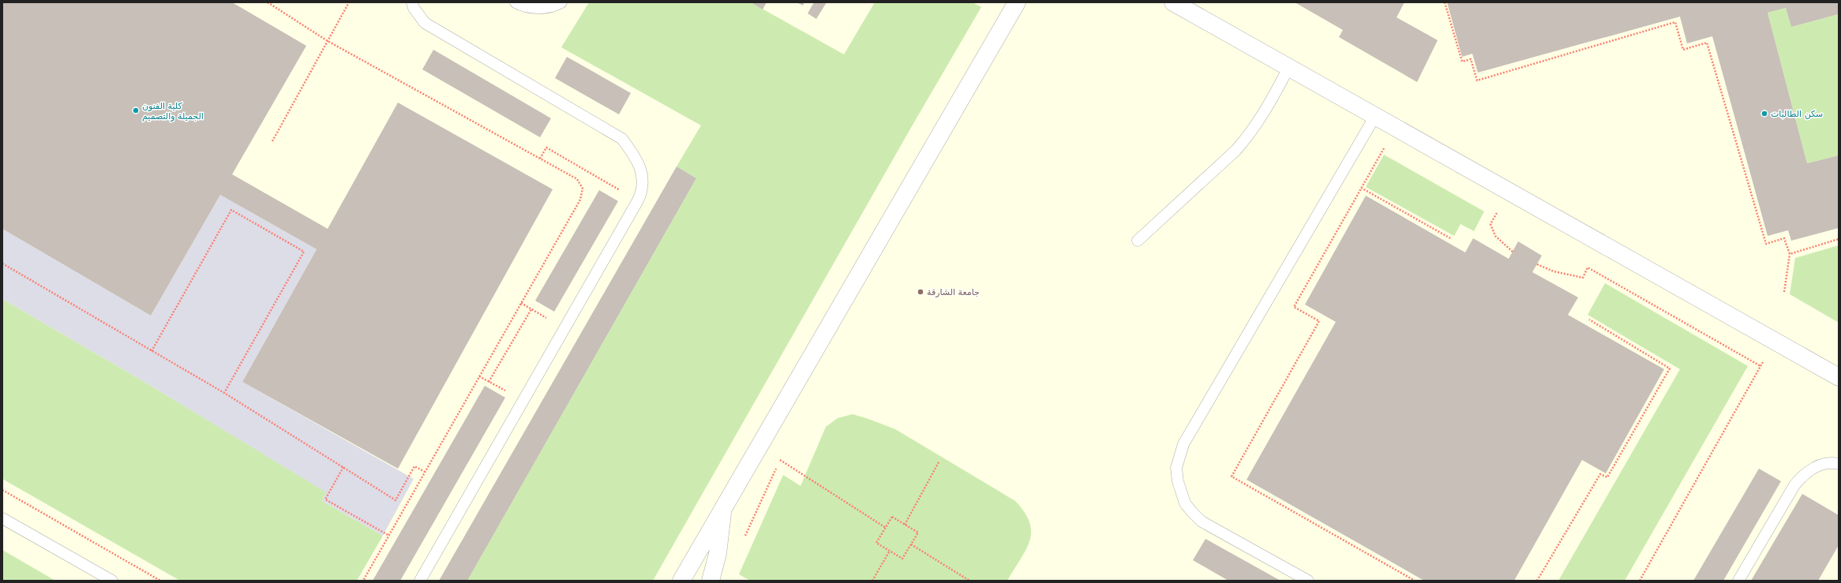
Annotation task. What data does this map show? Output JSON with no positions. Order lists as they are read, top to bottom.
{
  "places": ["كلية الفنون الجميلة والتصميم", "سكن الطالبات", "جامعة الشارقة"]
}
